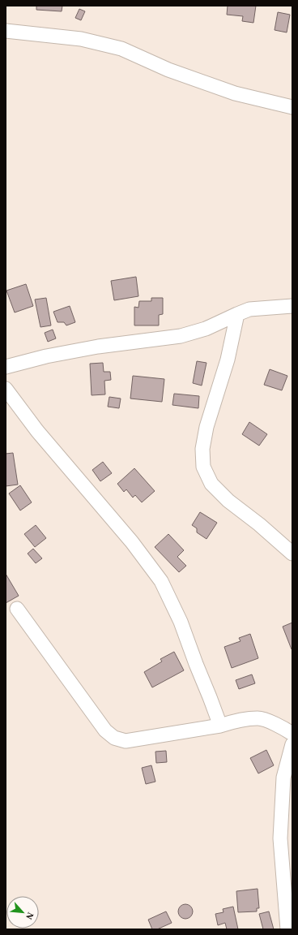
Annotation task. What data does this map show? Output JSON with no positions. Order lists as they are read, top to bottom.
{
  "north": "bottom right"
}
